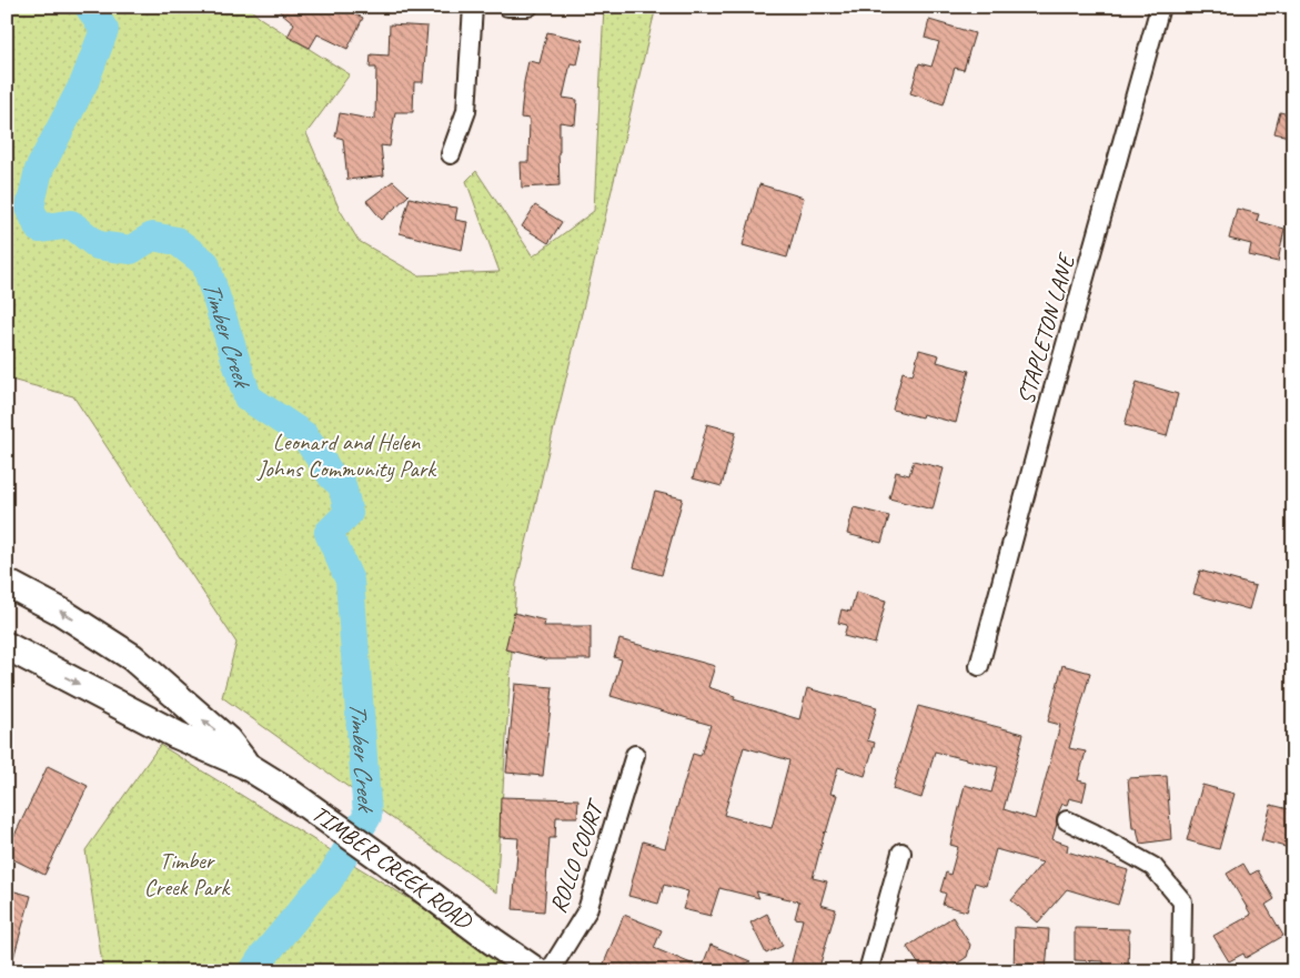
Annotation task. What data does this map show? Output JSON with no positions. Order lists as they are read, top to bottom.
{
  "streets": {
    "street": ["STAPLETON LANE", "ROLLO COURT", "TIMBER CREEK ROAD"]
  },
  "water": ["Timber Creek"],
  "parks": ["Leonard and Helen Johns Community Park", "Timber Creek Park"]
}
